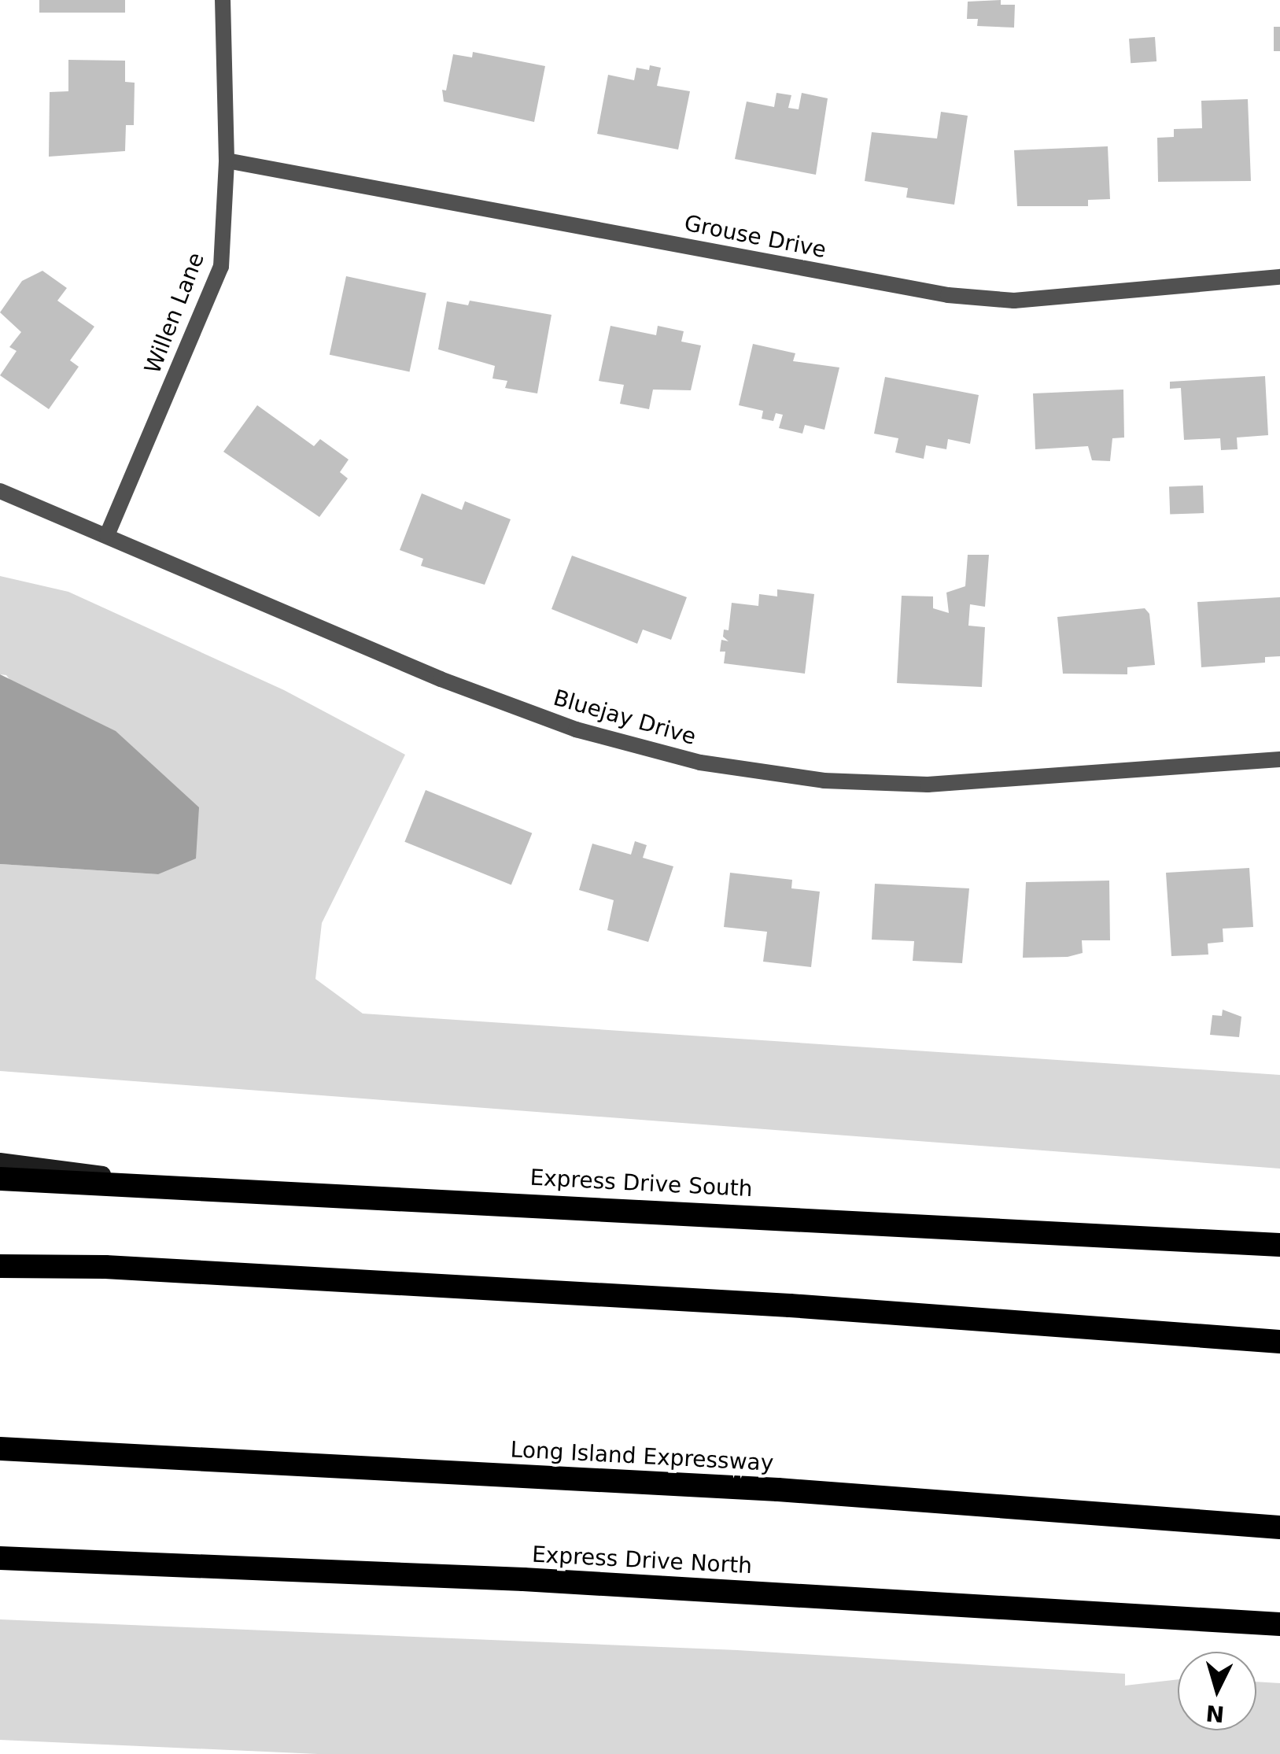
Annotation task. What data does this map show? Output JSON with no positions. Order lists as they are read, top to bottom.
{
  "streets": {
    "highway": ["Express Drive South", "Long Island Expressway", "Express Drive North"],
    "street": ["Grouse Drive", "Willen Lane", "Bluejay Drive"]
  },
  "crossings": [
    ["Grouse Drive", "Willen Lane"],
    ["Willen Lane", "Bluejay Drive"]
  ],
  "north": "bottom"
}
